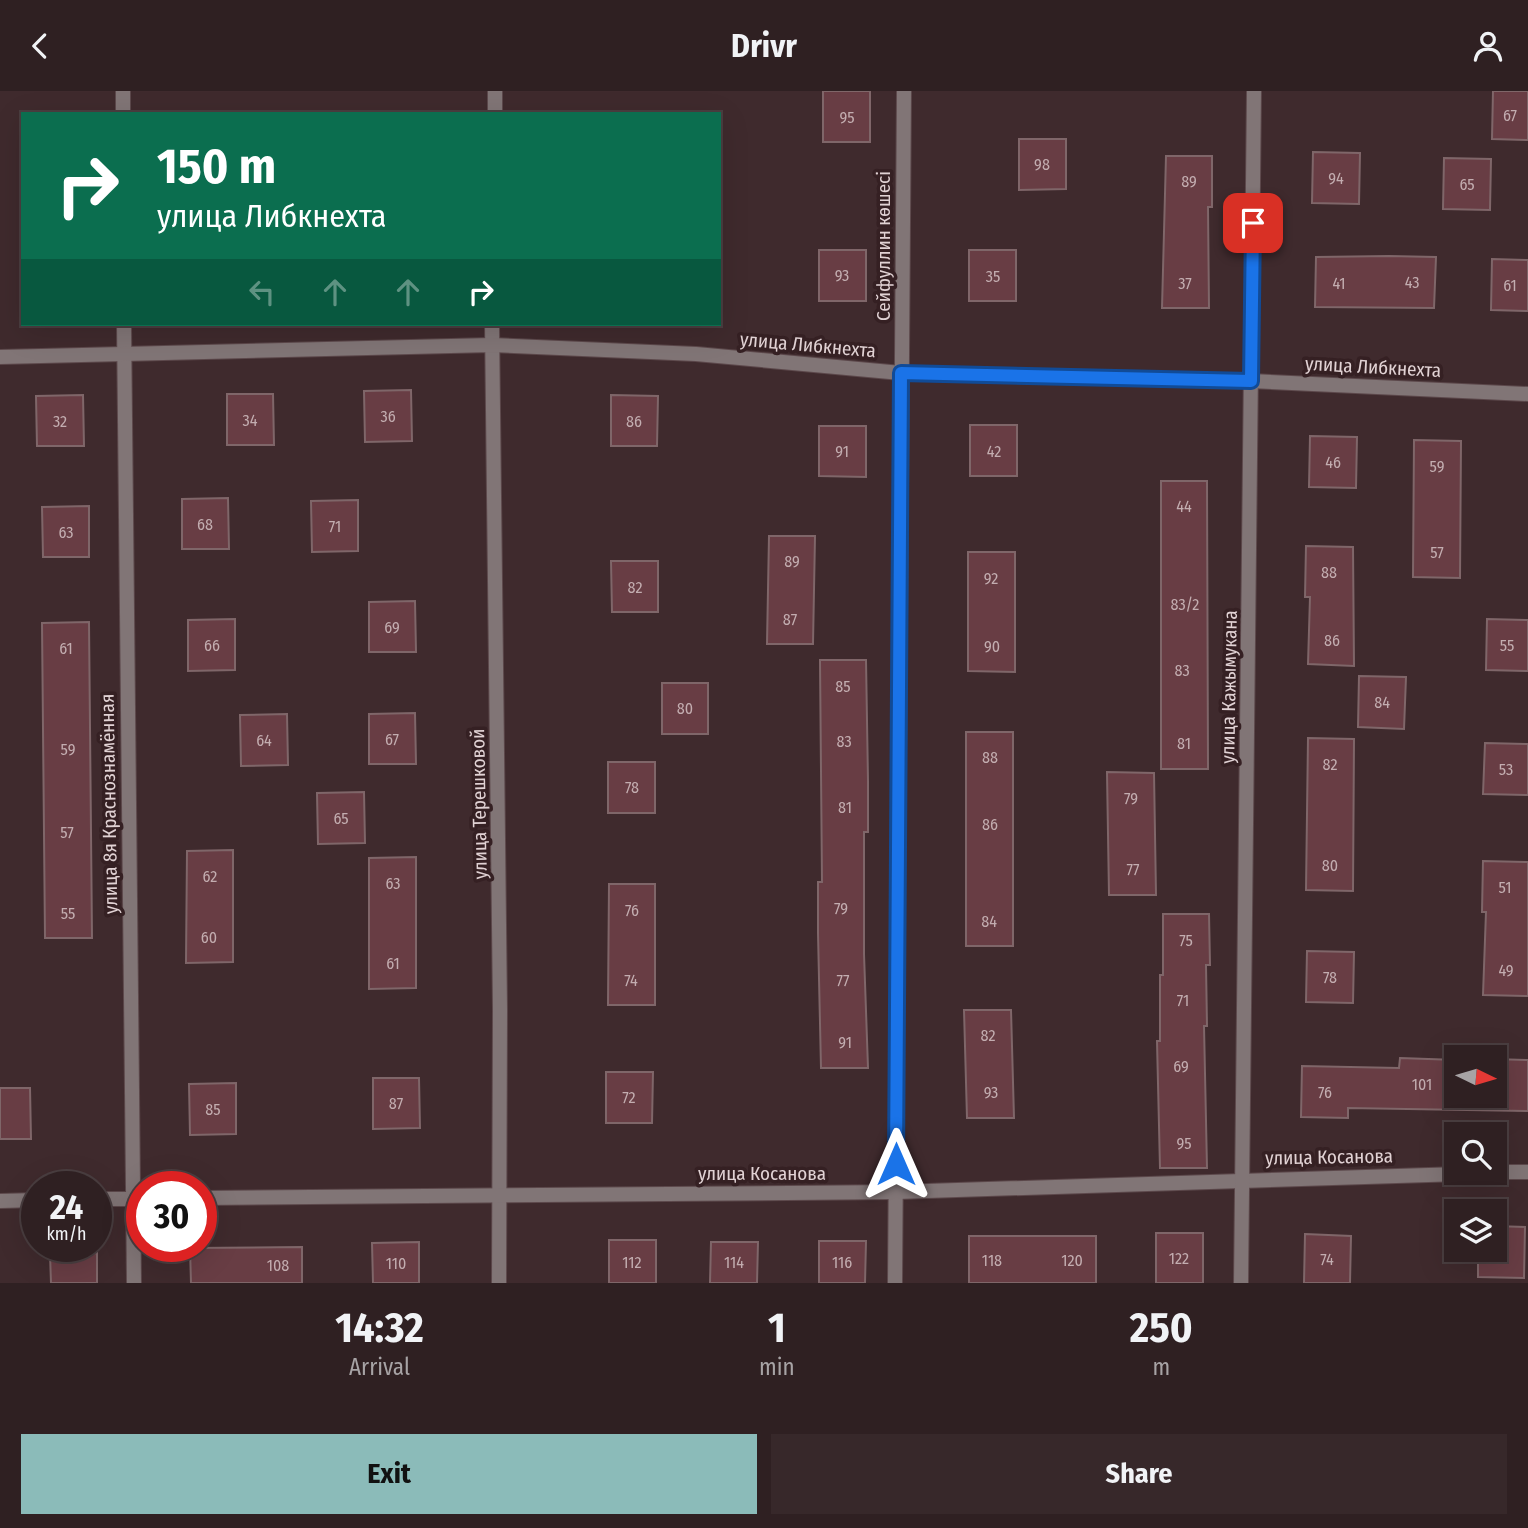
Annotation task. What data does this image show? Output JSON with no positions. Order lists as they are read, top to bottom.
{
  "streets": {
    "street": [
      "Сейфуллин көшесі",
      "улица Либкнехта",
      "улица Кажымукана",
      "улица 8я Краснознамённая",
      "улица Терешковой",
      "улица Косанова"
    ]
  },
  "crossings": [
    ["Сейфуллин көшесі", "улица Либкнехта"],
    ["Сейфуллин көшесі", "улица Косанова"],
    ["улица Либкнехта", "улица Кажымукана"],
    ["улица Либкнехта", "улица 8я Краснознамённая"],
    ["улица Либкнехта", "улица Терешковой"],
    ["улица Кажымукана", "улица Косанова"],
    ["улица Терешковой", "улица Косанова"]
  ],
  "house_numbers": [
    "67",
    "95",
    "98",
    "94",
    "89",
    "65",
    "93",
    "35",
    "43",
    "37",
    "41",
    "61",
    "36",
    "34",
    "32",
    "86",
    "91",
    "42",
    "46",
    "59",
    "44",
    "68",
    "71",
    "63",
    "57",
    "89",
    "88",
    "92",
    "82",
    "83/2",
    "87",
    "69",
    "86",
    "66",
    "55",
    "90",
    "61",
    "83",
    "85",
    "84",
    "80",
    "67",
    "64",
    "83",
    "81",
    "59",
    "88",
    "82",
    "53",
    "78",
    "79",
    "81",
    "65",
    "86",
    "57",
    "80",
    "77",
    "62",
    "63",
    "51",
    "79",
    "76",
    "55",
    "84",
    "60",
    "75",
    "61",
    "49",
    "78",
    "74",
    "77",
    "71",
    "82",
    "91",
    "69",
    "101",
    "93",
    "76",
    "72",
    "87",
    "85",
    "95",
    "122",
    "74",
    "118",
    "120",
    "112",
    "114",
    "116",
    "110",
    "108"
  ],
  "north": "right",
  "page": {
    "header": "Drivr",
    "turn": ["150 m", "улица Либкнехта"],
    "speed": "24 km/h",
    "limit": "30",
    "eta": [
      "14:32",
      "Arrival",
      "1",
      "min",
      "250",
      "m"
    ],
    "buttons": ["Exit", "Share"]
  }
}
